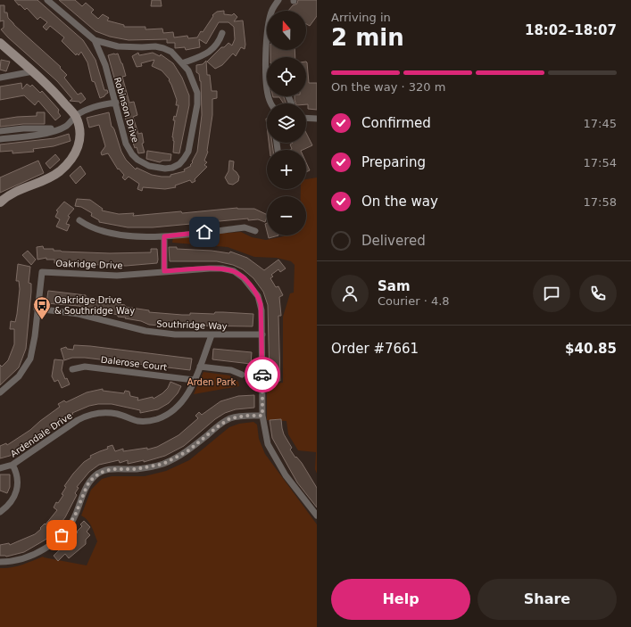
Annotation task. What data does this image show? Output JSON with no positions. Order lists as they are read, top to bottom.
{
  "streets": {
    "street": [
      "Robinson Drive",
      "Oakridge Drive",
      "Southridge Way",
      "Dalerose Court",
      "Ardendale Drive"
    ]
  },
  "crossings": [
    ["Oakridge Drive", "Southridge Way"],
    ["Southridge Way", "Ardendale Drive"],
    ["Dalerose Court", "Ardendale Drive"]
  ],
  "parks": ["Arden Park"],
  "places": {
    "bus stop": ["Oakridge Drive & Southridge Way"]
  },
  "north": "top",
  "page": {
    "heading": ["2 min", "Arriving in", "18:02–18:07"],
    "panel": [
      "Sam",
      "Courier · 4.8",
      "Order #7661",
      "$40.85"
    ],
    "map_buttons": ["+", "−"],
    "bar": "On the way · 320 m",
    "list": [
      ["Confirmed", "17:45"],
      ["Preparing", "17:54"],
      ["On the way", "17:58"],
      "Delivered"
    ],
    "buttons": ["Help", "Share"]
  }
}
